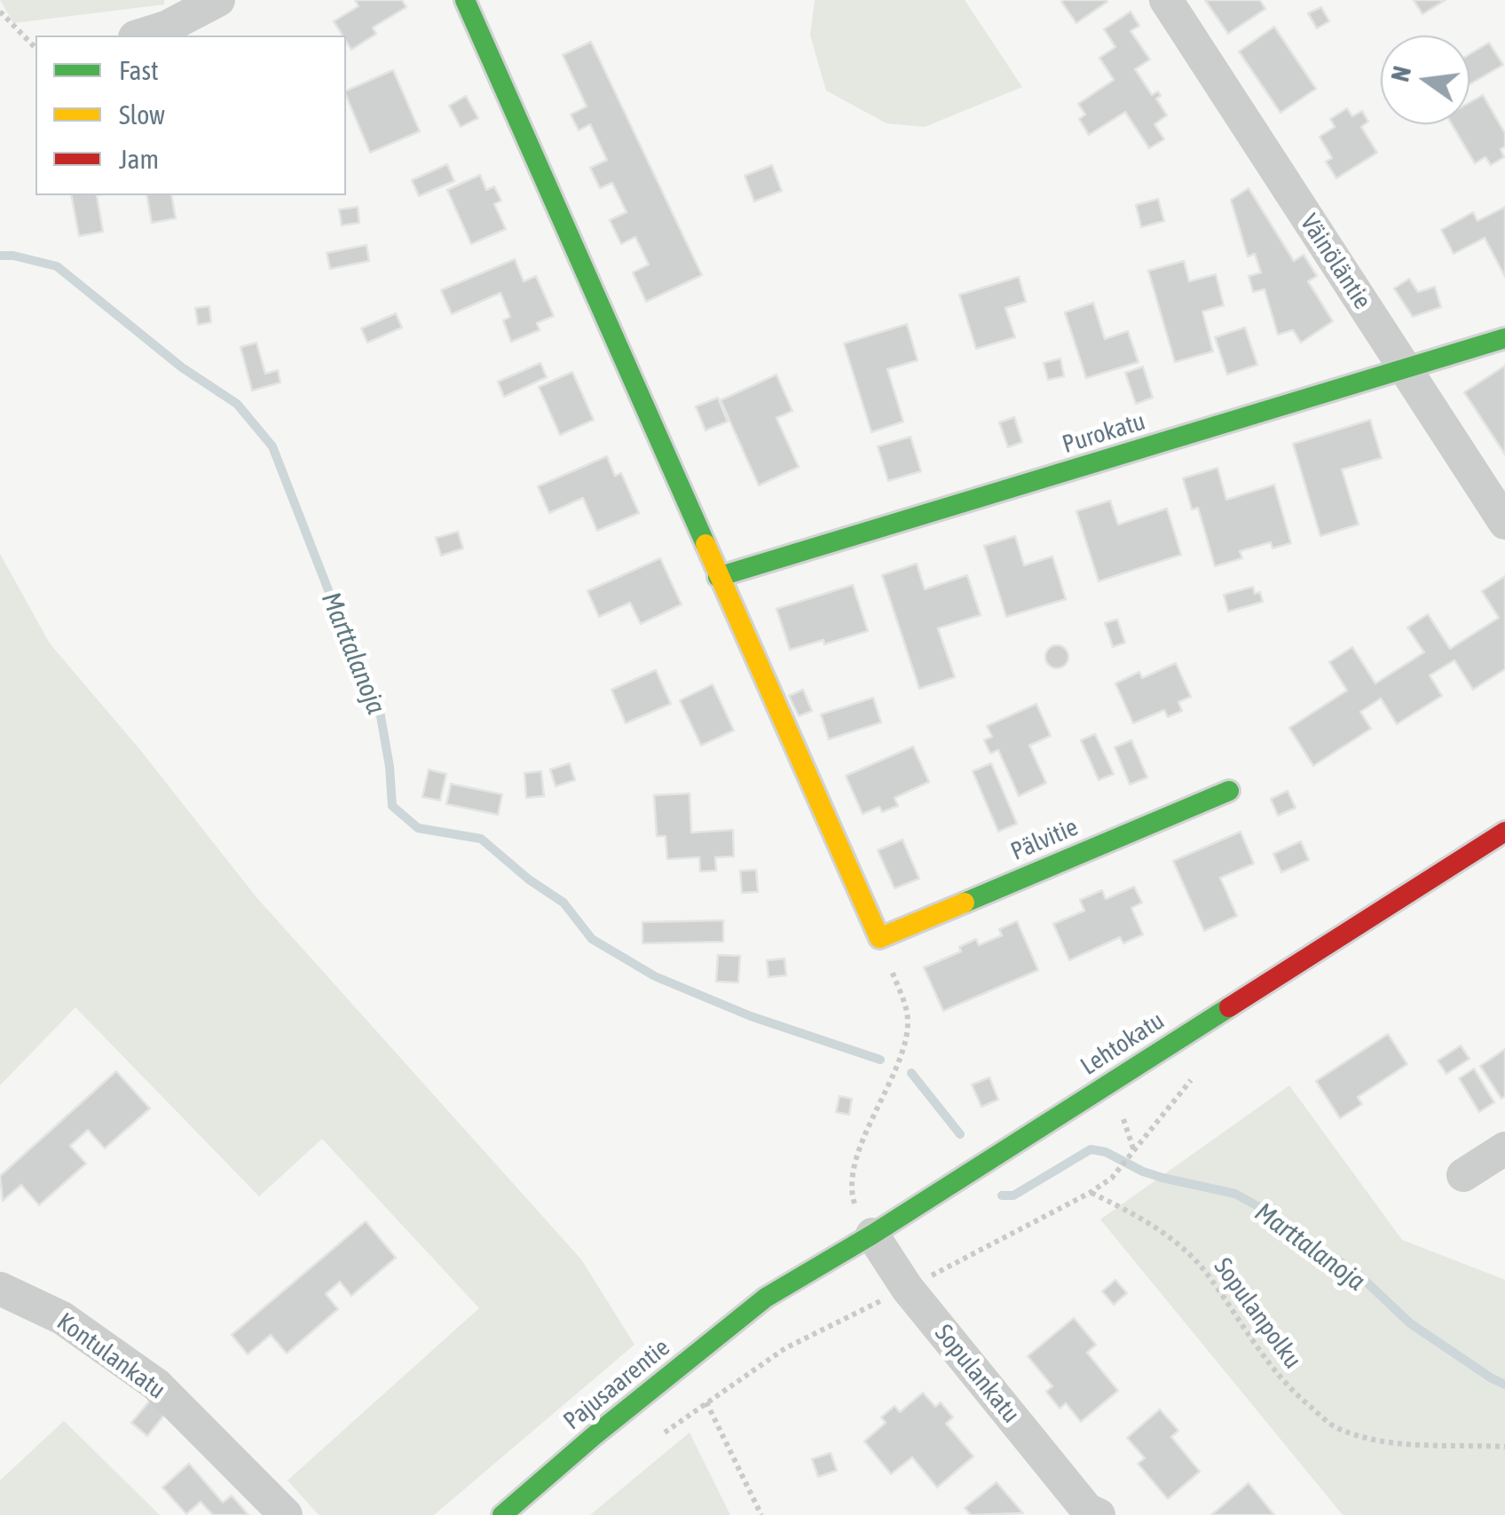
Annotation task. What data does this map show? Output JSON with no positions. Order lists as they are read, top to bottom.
{
  "streets": {
    "street": [
      "Väinöläntie",
      "Purokatu",
      "Pälvitie",
      "Lehtokatu",
      "Kontulankatu",
      "Sopulankatu",
      "Pajusaarentie"
    ],
    "path": ["Sopulanpolku"]
  },
  "crossings": [
    ["Väinöläntie", "Purokatu"],
    ["Lehtokatu", "Sopulankatu"],
    ["Lehtokatu", "Pajusaarentie"]
  ],
  "water": ["Marttalanoja"],
  "legend": ["Fast", "Slow", "Jam"],
  "north": "left"
}
